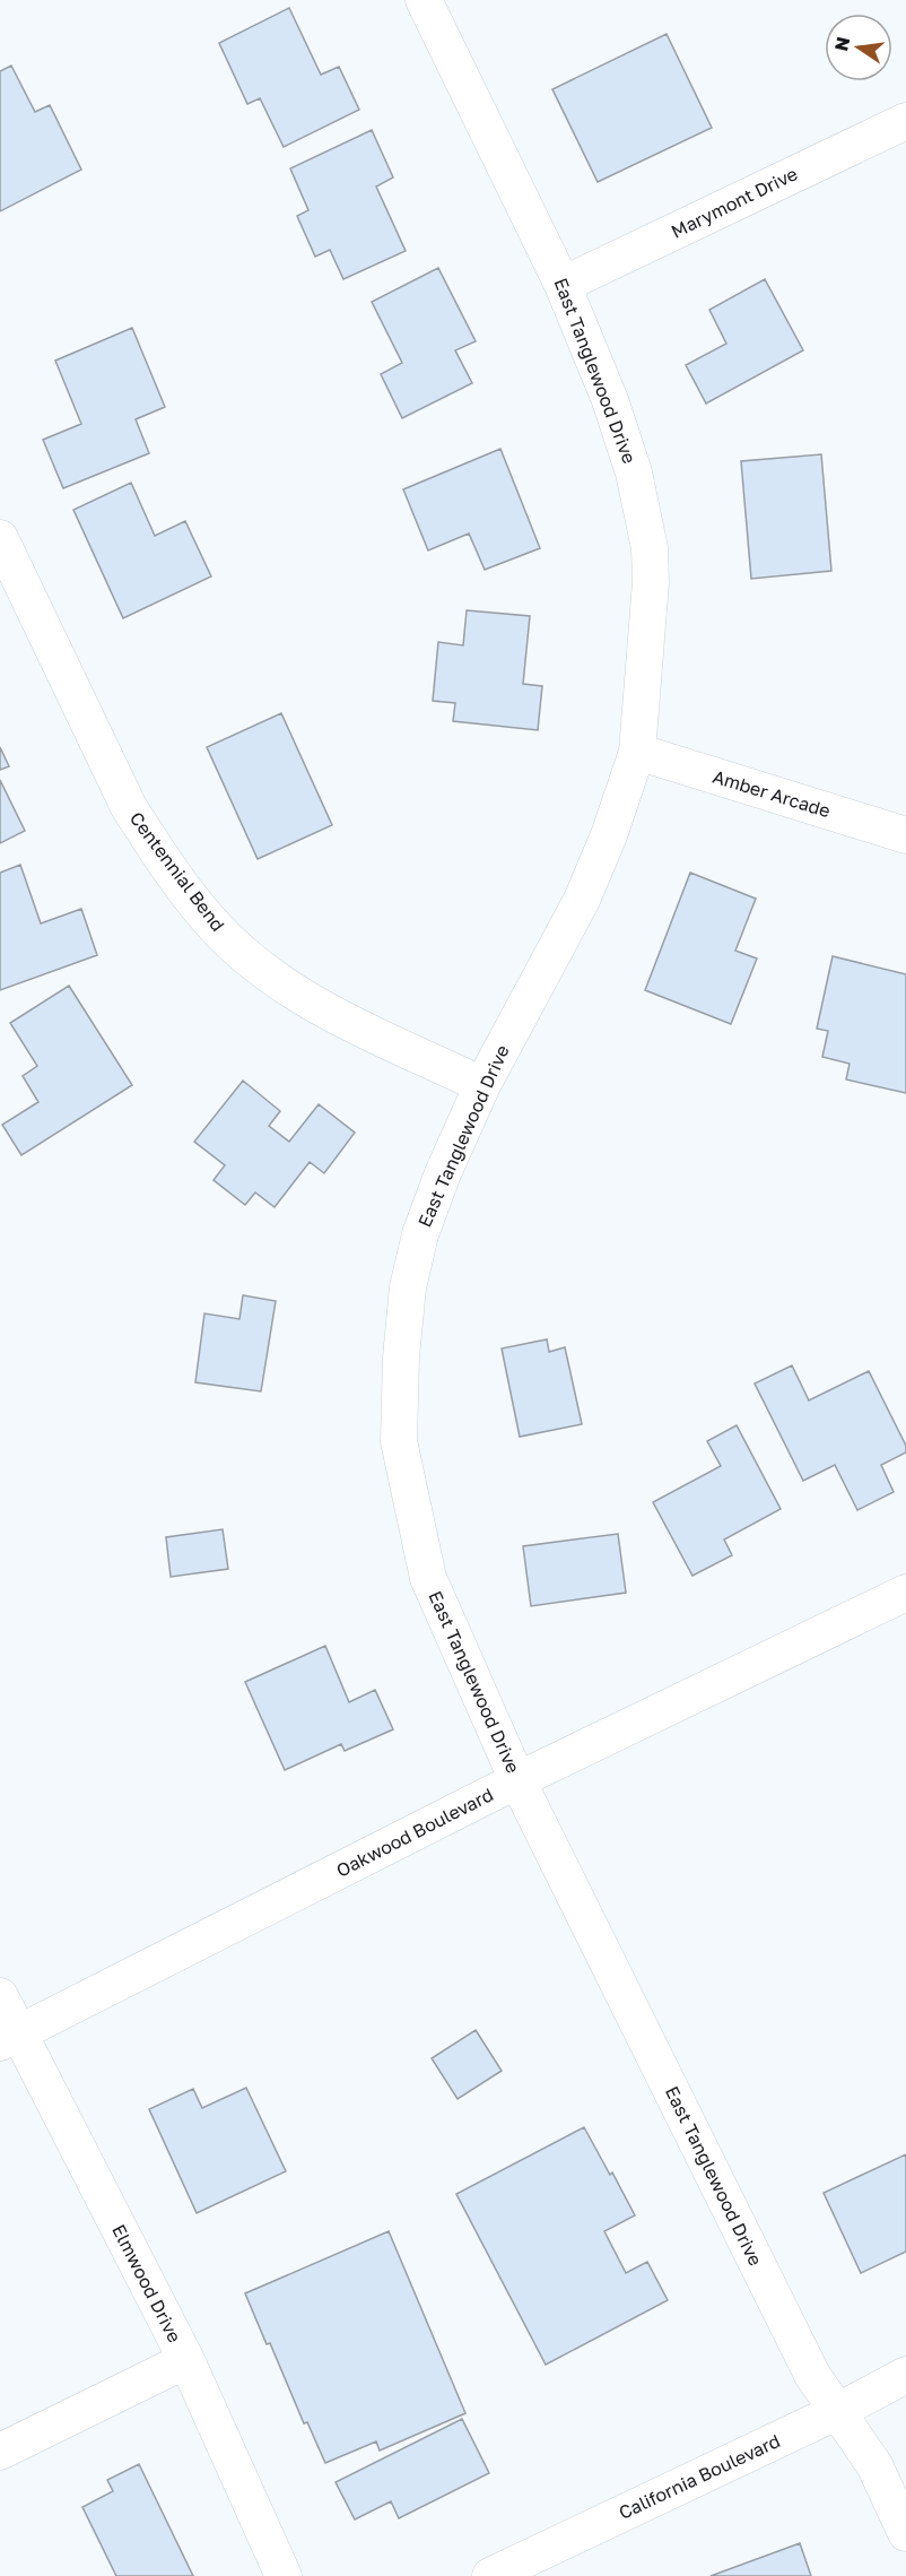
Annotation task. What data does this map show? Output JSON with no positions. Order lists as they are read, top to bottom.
{
  "streets": {
    "street": [
      "Marymont Drive",
      "East Tanglewood Drive",
      "Amber Arcade",
      "Centennial Bend",
      "Oakwood Boulevard",
      "Elmwood Drive",
      "California Boulevard"
    ]
  },
  "crossings": [
    ["Marymont Drive", "East Tanglewood Drive"],
    ["East Tanglewood Drive", "Amber Arcade"],
    ["East Tanglewood Drive", "Centennial Bend"],
    ["East Tanglewood Drive", "Oakwood Boulevard"],
    ["East Tanglewood Drive", "California Boulevard"],
    ["Oakwood Boulevard", "Elmwood Drive"]
  ],
  "north": "left"
}
